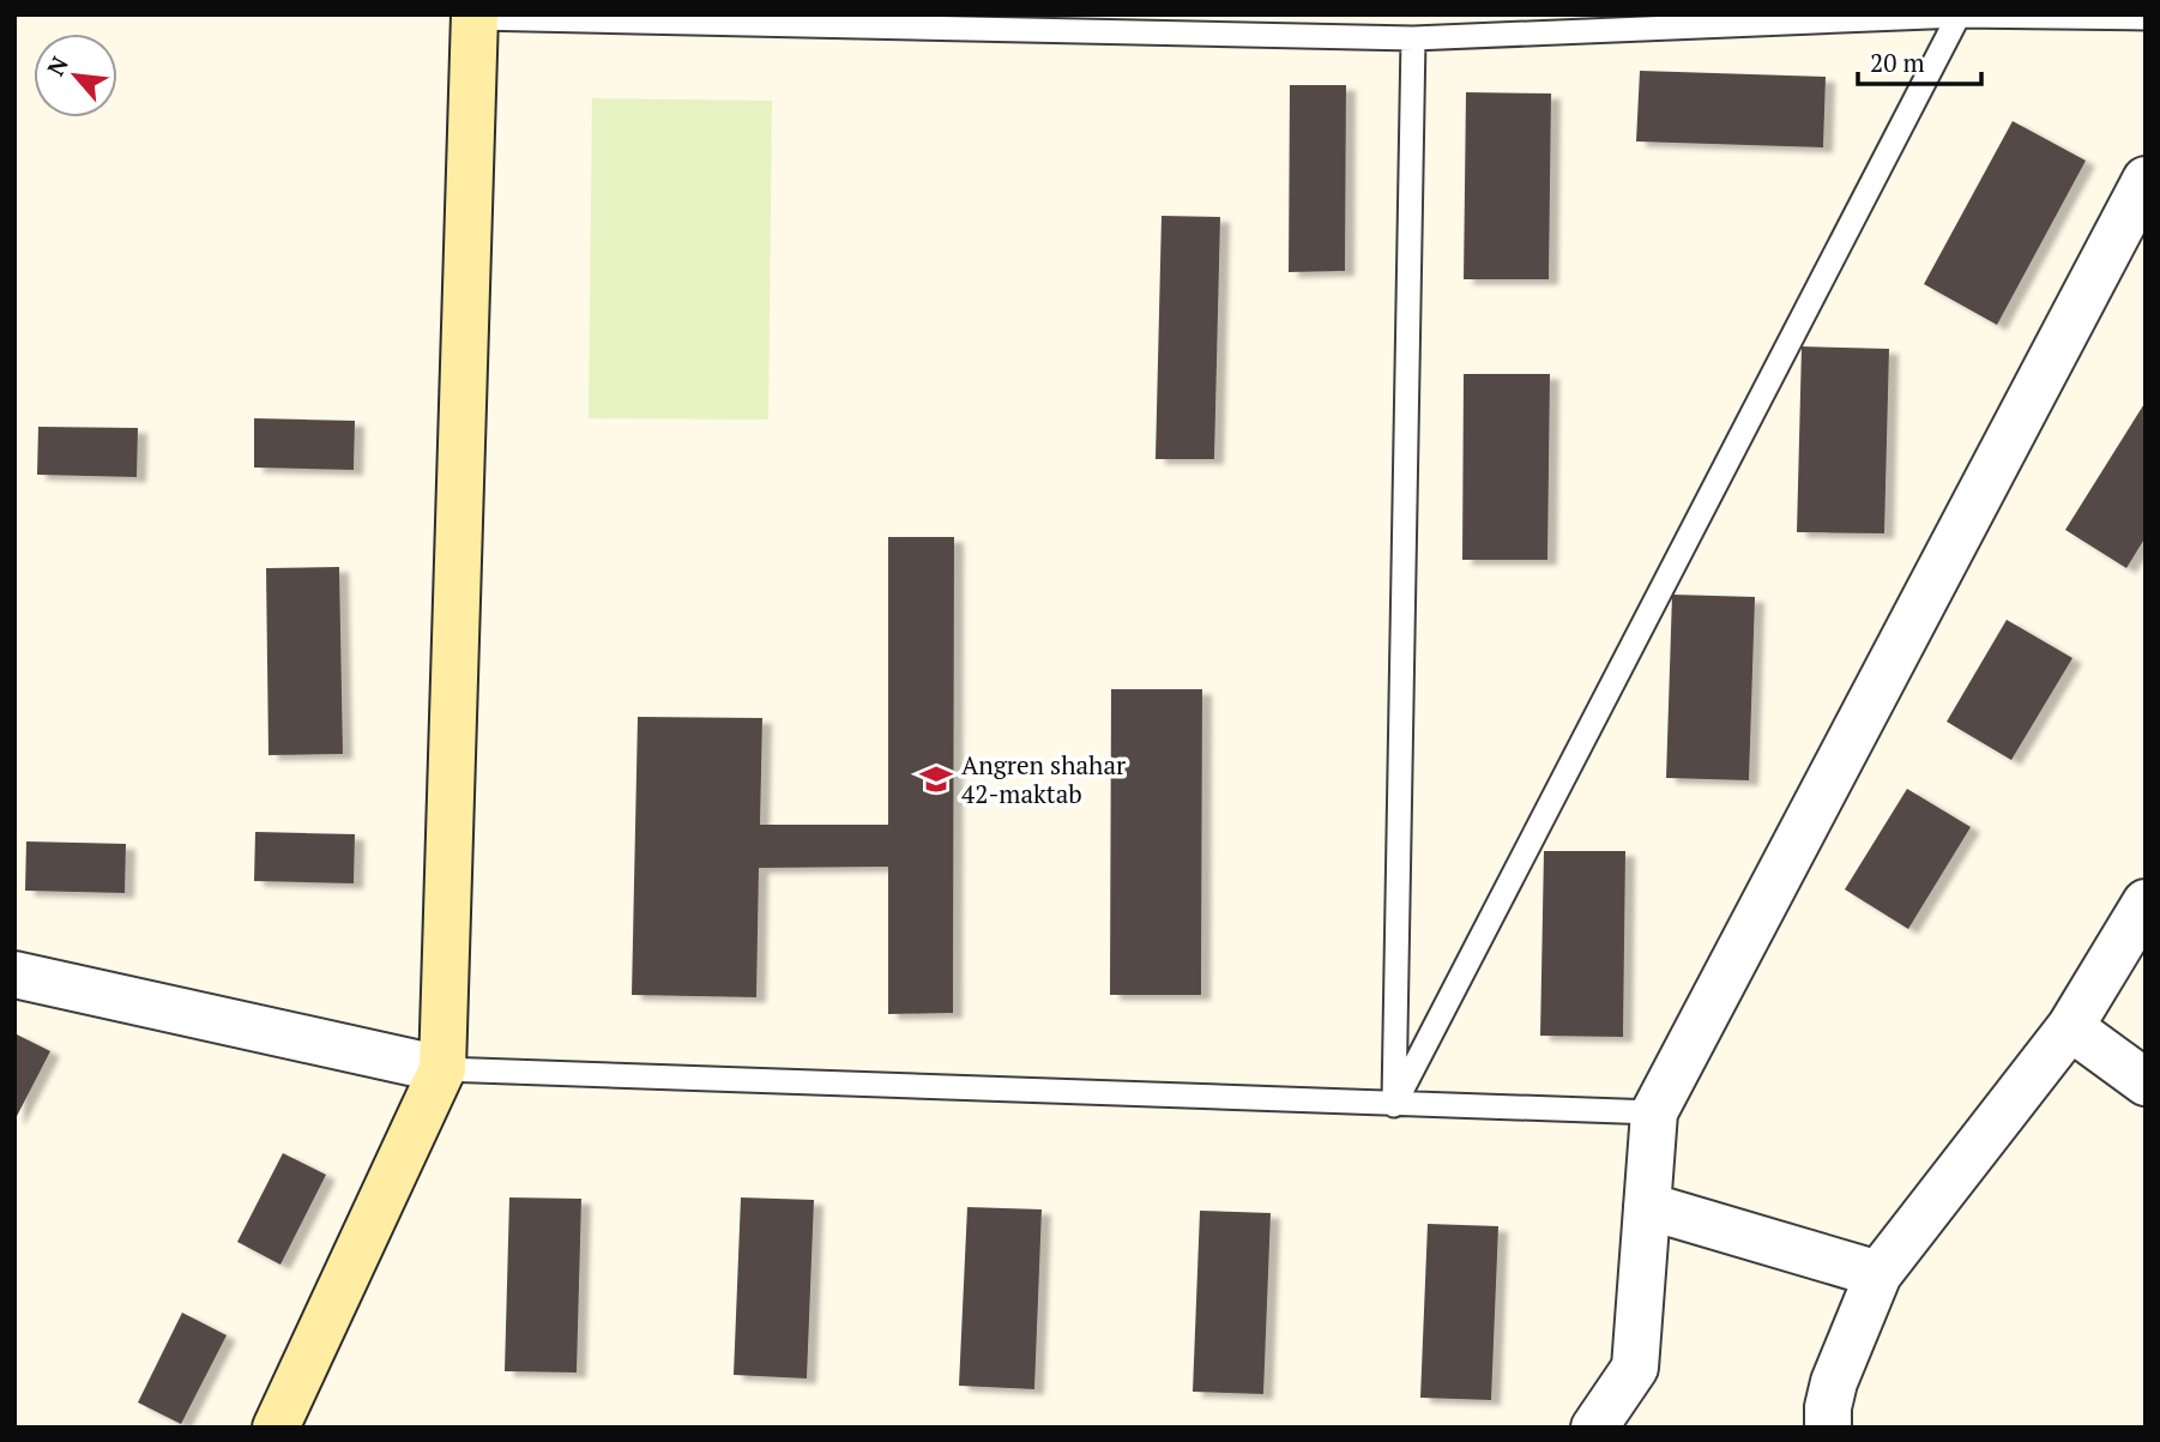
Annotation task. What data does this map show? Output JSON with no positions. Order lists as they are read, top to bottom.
{
  "places": {
    "school or university": ["Angren shahar 42-maktab"]
  },
  "scale_bar": "20 m",
  "north": "top left"
}
